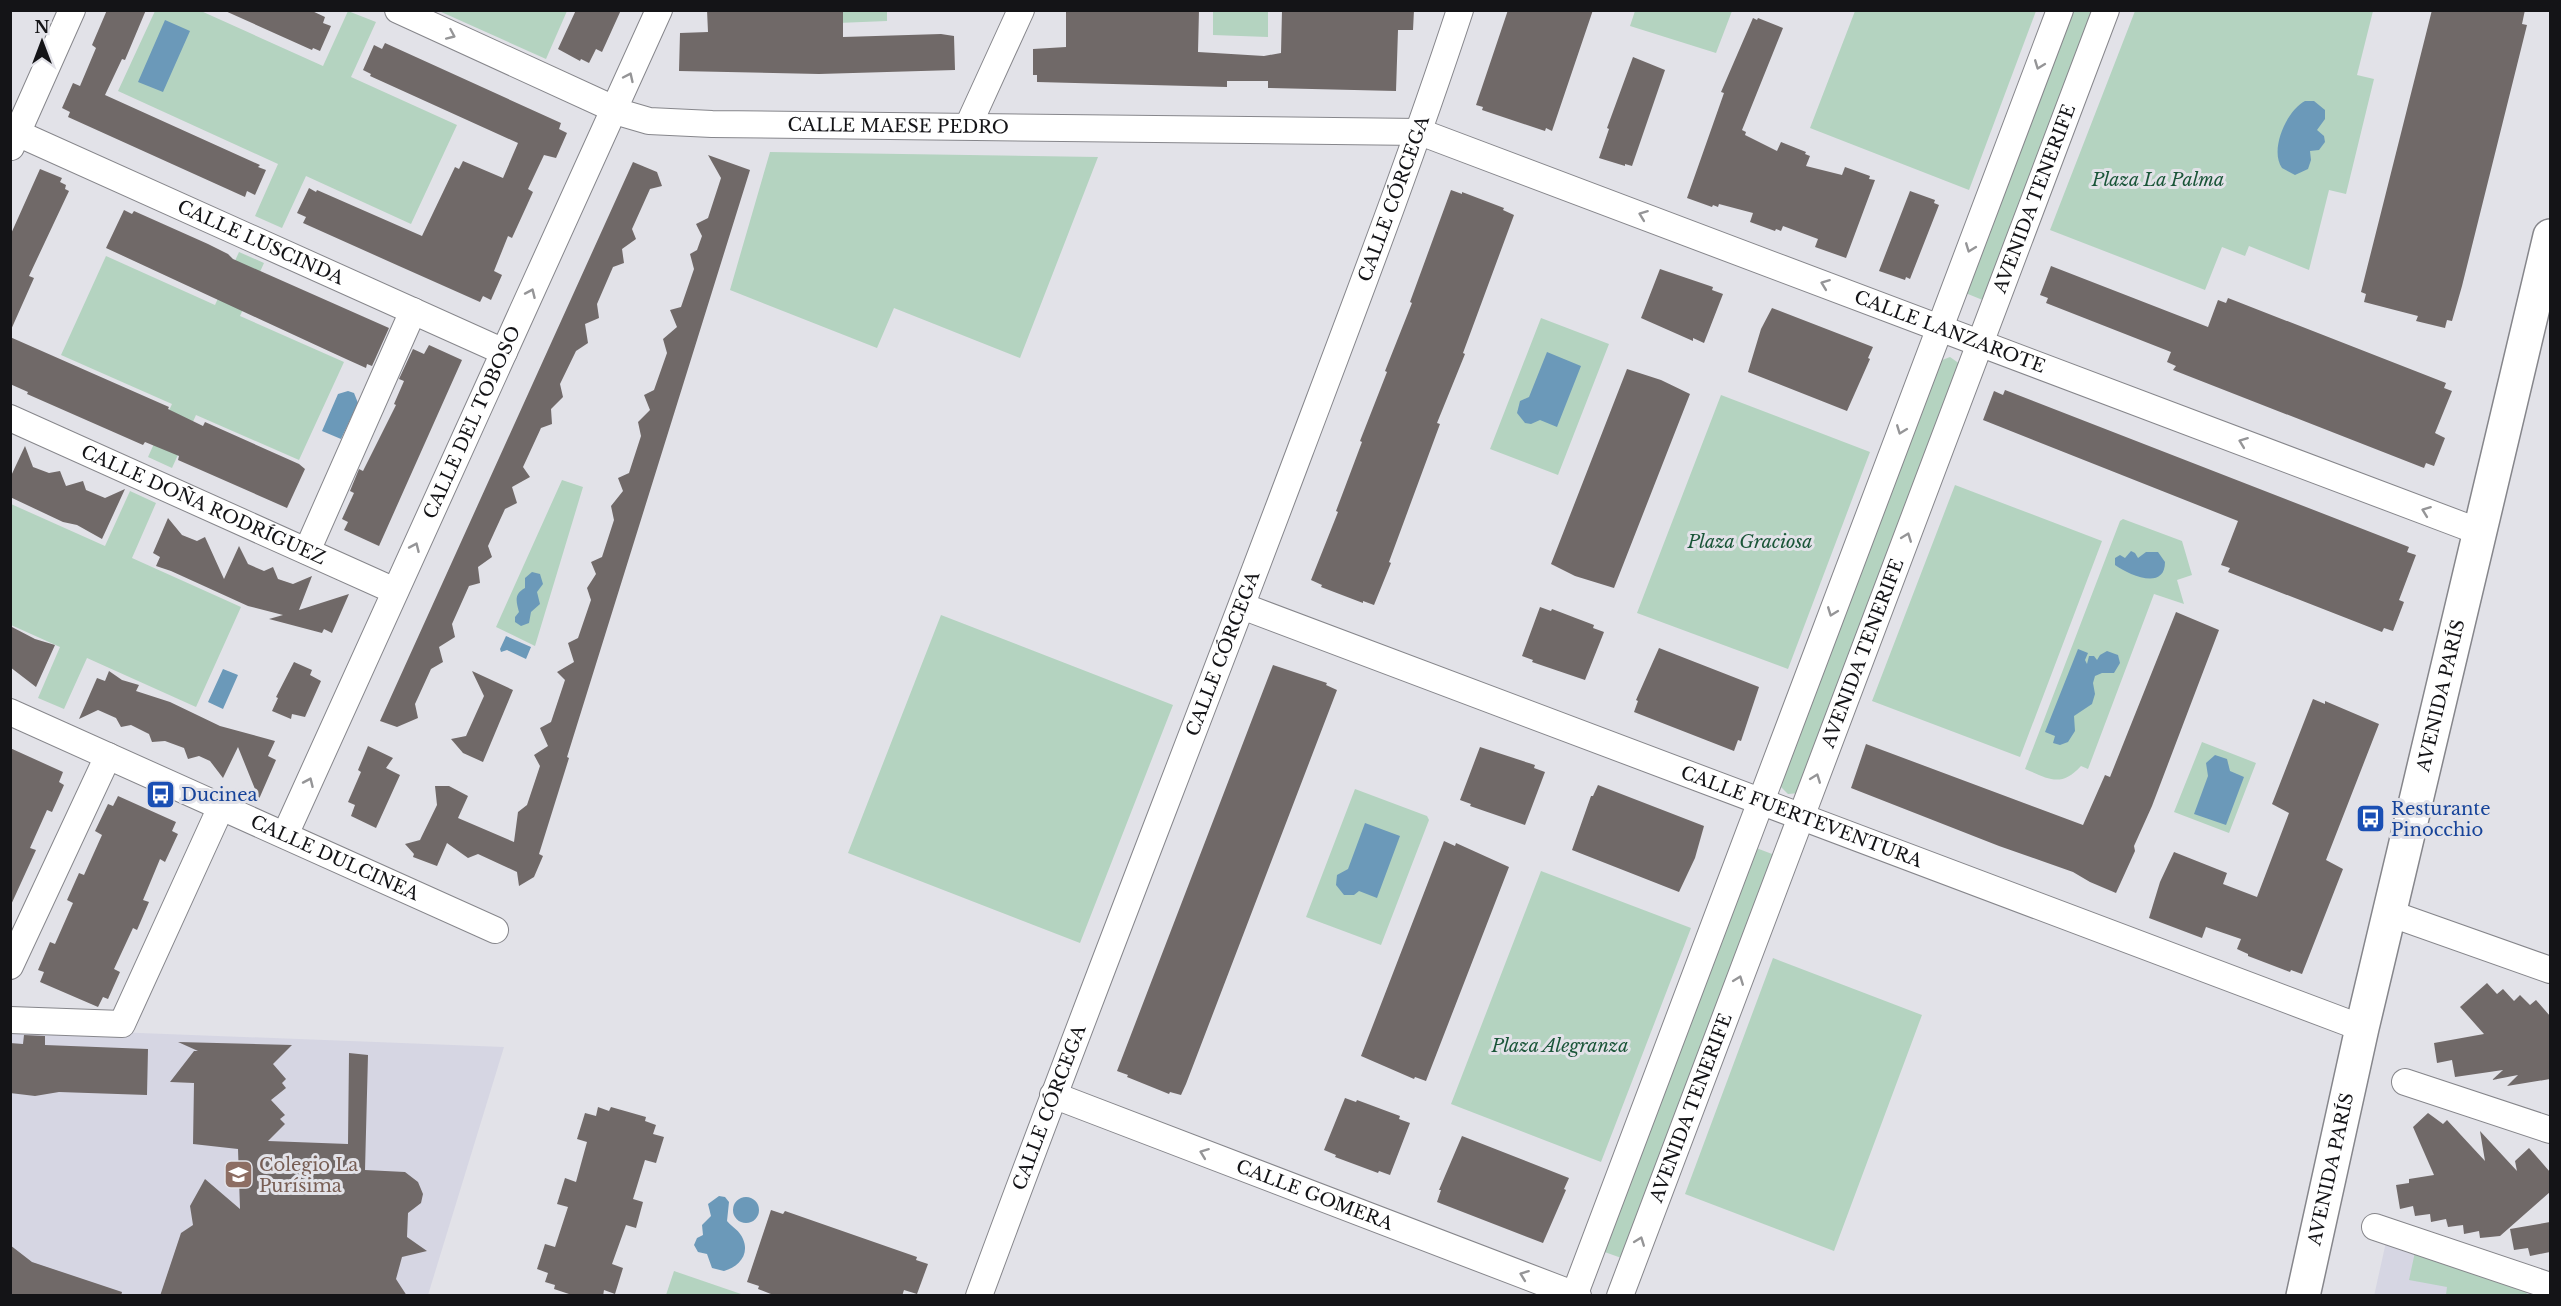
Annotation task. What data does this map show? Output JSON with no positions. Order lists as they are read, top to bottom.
{
  "streets": {
    "main road": ["AVENIDA PARÍS"],
    "street": [
      "CALLE MAESE PEDRO",
      "AVENIDA TENERIFE",
      "CALLE CÓRCEGA",
      "CALLE LUSCINDA",
      "CALLE LANZAROTE",
      "CALLE DEL TOBOSO",
      "CALLE DOÑA RODRÍGUEZ",
      "CALLE FUERTEVENTURA",
      "CALLE DULCINEA",
      "CALLE GOMERA"
    ]
  },
  "crossings": [
    ["CALLE MAESE PEDRO", "CALLE CÓRCEGA"],
    ["CALLE MAESE PEDRO", "CALLE LANZAROTE"],
    ["CALLE MAESE PEDRO", "CALLE DEL TOBOSO"],
    ["AVENIDA TENERIFE", "CALLE LANZAROTE"],
    ["AVENIDA TENERIFE", "CALLE FUERTEVENTURA"],
    ["CALLE CÓRCEGA", "CALLE LANZAROTE"],
    ["CALLE CÓRCEGA", "CALLE FUERTEVENTURA"],
    ["CALLE CÓRCEGA", "CALLE GOMERA"],
    ["CALLE LUSCINDA", "CALLE DEL TOBOSO"],
    ["CALLE LANZAROTE", "AVENIDA PARÍS"],
    ["CALLE DEL TOBOSO", "CALLE DOÑA RODRÍGUEZ"],
    ["CALLE DEL TOBOSO", "CALLE DULCINEA"],
    ["AVENIDA PARÍS", "CALLE FUERTEVENTURA"]
  ],
  "one_way": ["CALLE LANZAROTE", "CALLE DEL TOBOSO", "CALLE GOMERA"],
  "parks": ["Plaza La Palma", "Plaza Graciosa", "Plaza Alegranza"],
  "places": {
    "bus stop": ["Ducinea", "Resturante Pinocchio"],
    "school or university": ["Colegio La Purísima"]
  },
  "north": "top"
}
